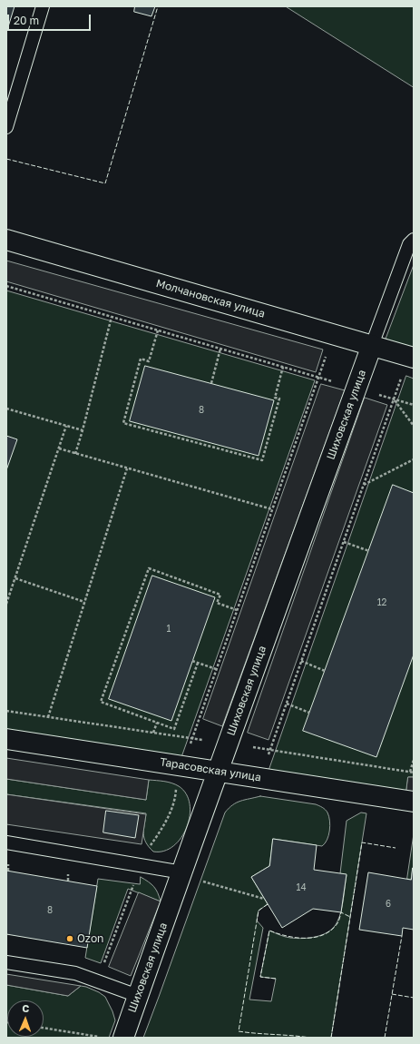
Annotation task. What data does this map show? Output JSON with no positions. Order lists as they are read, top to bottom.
{
  "streets": {
    "street": ["Молчановская улица", "Шиховская улица", "Тарасовская улица"]
  },
  "crossings": [
    ["Молчановская улица", "Шиховская улица"],
    ["Шиховская улица", "Тарасовская улица"]
  ],
  "places": ["Ozon"],
  "house_numbers": [
    "8",
    "12",
    "1",
    "14",
    "6",
    "8"
  ],
  "scale_bar": "20 m",
  "north": "top"
}
